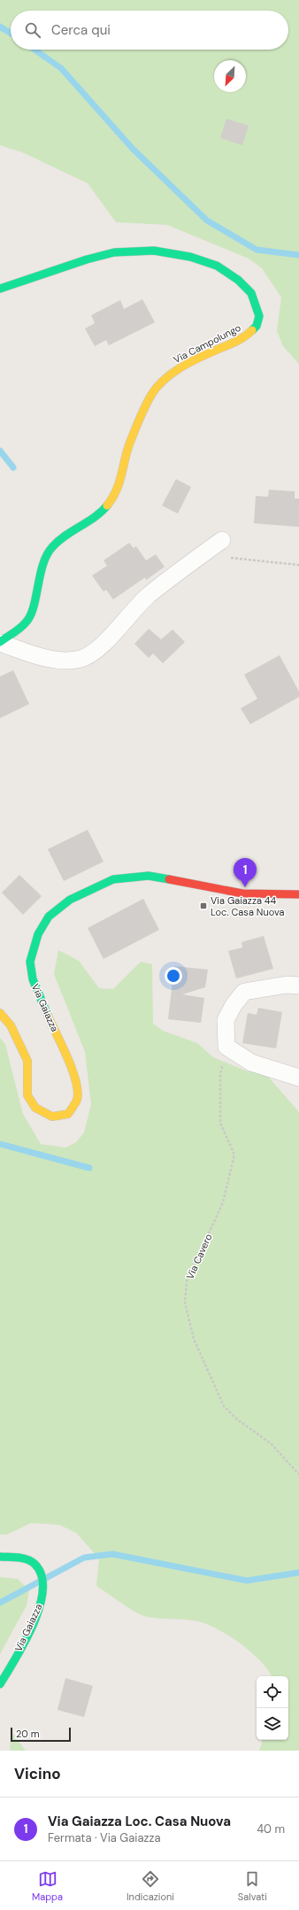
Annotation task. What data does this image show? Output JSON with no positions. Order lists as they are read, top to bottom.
{
  "streets": {
    "main road": ["Via Campolungo", "Via Gaiazza"],
    "path": ["Via Cavero"]
  },
  "places": {
    "transit": ["Via Gaiazza 44 Loc. Casa Nuova"]
  },
  "scale_bar": "20 m",
  "north": "bottom left",
  "page": {
    "search": "Cerca qui",
    "pins": "1",
    "scale": "20 m",
    "heading": "Vicino",
    "list": [
      {
        "mark": "1",
        "name": "Via Gaiazza Loc. Casa Nuova",
        "note": "Fermata · Via Gaiazza",
        "value": "40 m"
      }
    ],
    "nav": ["Mappa", "Indicazioni", "Salvati"]
  }
}
